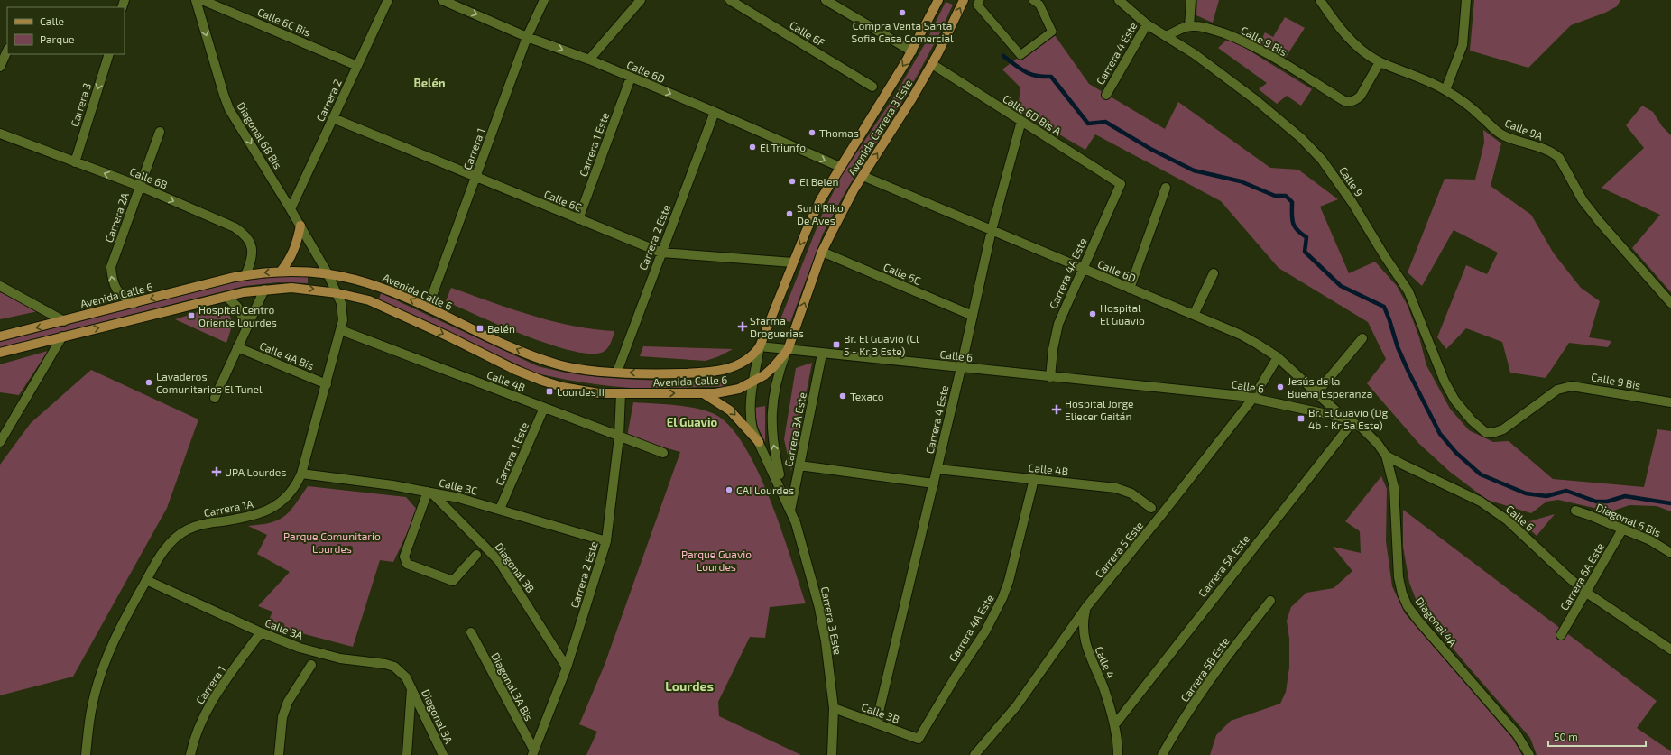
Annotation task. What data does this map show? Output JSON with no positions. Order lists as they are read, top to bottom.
{
  "streets": {
    "main road": ["Avenida Carrera 3 Este", "Avenida Calle 6"],
    "street": [
      "Calle 6C Bis",
      "Calle 6F",
      "Calle 9 Bis",
      "Carrera 4 Este",
      "Calle 6D",
      "Carrera 2",
      "Carrera 3",
      "Calle 6D Bis A",
      "Calle 9A",
      "Diagonal 6B Bis",
      "Carrera 1 Este",
      "Carrera 1",
      "Calle 6B",
      "Calle 9",
      "Calle 6C",
      "Carrera 2A",
      "Carrera 2 Este",
      "Carrera 4A Este",
      "Calle 4A Bis",
      "Calle 6",
      "Calle 4B",
      "Carrera 3A Este",
      "Calle 3C",
      "Carrera 1A",
      "Diagonal 6 Bis",
      "Carrera 5 Este",
      "Carrera 5A Este",
      "Diagonal 3B",
      "Carrera 6A Este",
      "Carrera 3 Este",
      "Diagonal 4A",
      "Calle 3A",
      "Calle 4",
      "Carrera 5B Este",
      "Diagonal 3A Bis",
      "Calle 3B",
      "Diagonal 3A"
    ]
  },
  "crossings": [
    ["Calle 6C Bis", "Carrera 2"],
    ["Calle 9 Bis", "Calle 9A"],
    ["Calle 9 Bis", "Calle 9"],
    ["Carrera 4 Este", "Calle 6D"],
    ["Carrera 4 Este", "Calle 6D Bis A"],
    ["Carrera 4 Este", "Calle 9"],
    ["Carrera 4 Este", "Calle 6C"],
    ["Carrera 4 Este", "Calle 6"],
    ["Carrera 4 Este", "Calle 4B"],
    ["Carrera 4 Este", "Calle 3B"],
    ["Calle 6D", "Avenida Carrera 3 Este"],
    ["Calle 6D", "Carrera 1 Este"],
    ["Calle 6D", "Carrera 1"],
    ["Calle 6D", "Carrera 2 Este"],
    ["Calle 6D", "Carrera 4A Este"],
    ["Calle 6D", "Calle 6"],
    ["Calle 6D", "Carrera 5 Este"],
    ["Carrera 2", "Diagonal 6B Bis"],
    ["Carrera 2", "Calle 6C"],
    ["Carrera 3", "Calle 6B"],
    ["Calle 6D Bis A", "Avenida Carrera 3 Este"],
    ["Calle 6D Bis A", "Carrera 4A Este"],
    ["Avenida Carrera 3 Este", "Calle 6C"],
    ["Avenida Carrera 3 Este", "Avenida Calle 6"],
    ["Avenida Carrera 3 Este", "Calle 6"],
    ["Avenida Carrera 3 Este", "Carrera 3 Este"],
    ["Diagonal 6B Bis", "Avenida Calle 6"],
    ["Diagonal 6B Bis", "Carrera 1A"],
    ["Carrera 1 Este", "Calle 6C"],
    ["Carrera 1 Este", "Calle 4B"],
    ["Carrera 1 Este", "Calle 3C"],
    ["Carrera 1", "Calle 6C"],
    ["Carrera 1", "Avenida Calle 6"],
    ["Carrera 1", "Calle 3A"],
    ["Calle 6B", "Carrera 2A"],
    ["Calle 6B", "Avenida Calle 6"],
    ["Calle 6C", "Carrera 2 Este"],
    ["Carrera 2A", "Avenida Calle 6"],
    ["Carrera 2 Este", "Avenida Calle 6"],
    ["Carrera 2 Este", "Calle 4B"],
    ["Carrera 2 Este", "Calle 3C"],
    ["Carrera 2 Este", "Diagonal 3B"],
    ["Carrera 2 Este", "Diagonal 3A Bis"],
    ["Carrera 4A Este", "Calle 6"],
    ["Carrera 4A Este", "Calle 4B"],
    ["Carrera 4A Este", "Calle 3B"],
    ["Avenida Calle 6", "Calle 6"],
    ["Avenida Calle 6", "Carrera 1A"],
    ["Avenida Calle 6", "Carrera 3 Este"],
    ["Calle 4A Bis", "Carrera 1A"],
    ["Calle 6", "Carrera 3A Este"],
    ["Calle 6", "Carrera 5 Este"],
    ["Calle 6", "Carrera 5A Este"],
    ["Calle 6", "Carrera 6A Este"],
    ["Calle 6", "Carrera 3 Este"],
    ["Calle 6", "Diagonal 4A"],
    ["Calle 4B", "Carrera 1A"],
    ["Carrera 3A Este", "Carrera 3 Este"],
    ["Calle 3C", "Carrera 1A"],
    ["Calle 3C", "Diagonal 3B"],
    ["Carrera 1A", "Calle 3A"],
    ["Diagonal 6 Bis", "Carrera 6A Este"],
    ["Carrera 5 Este", "Calle 4"],
    ["Carrera 5A Este", "Calle 4"],
    ["Carrera 3 Este", "Calle 3B"],
    ["Calle 3A", "Diagonal 3A"]
  ],
  "one_way": [
    "Calle 6D",
    "Carrera 3",
    "Diagonal 6B Bis",
    "Carrera 2A"
  ],
  "districts": ["Belén", "El Guavio", "Lourdes"],
  "parks": ["Parque Comunitario Lourdes", "Parque Guavio Lourdes"],
  "places": {
    "other": [
      "Compra Venta Santa Sofia Casa Comercial",
      "Thomas",
      "El Triunfo",
      "El Belen",
      "Surti Riko De Aves",
      "Hospital El Guavio",
      "Lavaderos Comunitarios El Tunel",
      "Jesús de la Buena Esperanza",
      "Texaco",
      "CAI Lourdes"
    ],
    "transit": [
      "Hospital Centro Oriente Lourdes",
      "Belén",
      "Br. El Guavio (Cl 5 - Kr 3 Este)",
      "Lourdes II",
      "Br. El Guavio (Dg 4b - Kr 5a Este)"
    ],
    "health": ["Sfarma Droguerias", "Hospital Jorge Eliecer Gaitán", "UPA Lourdes"]
  },
  "legend": ["Calle", "Parque"],
  "scale_bar": "50 m"
}
